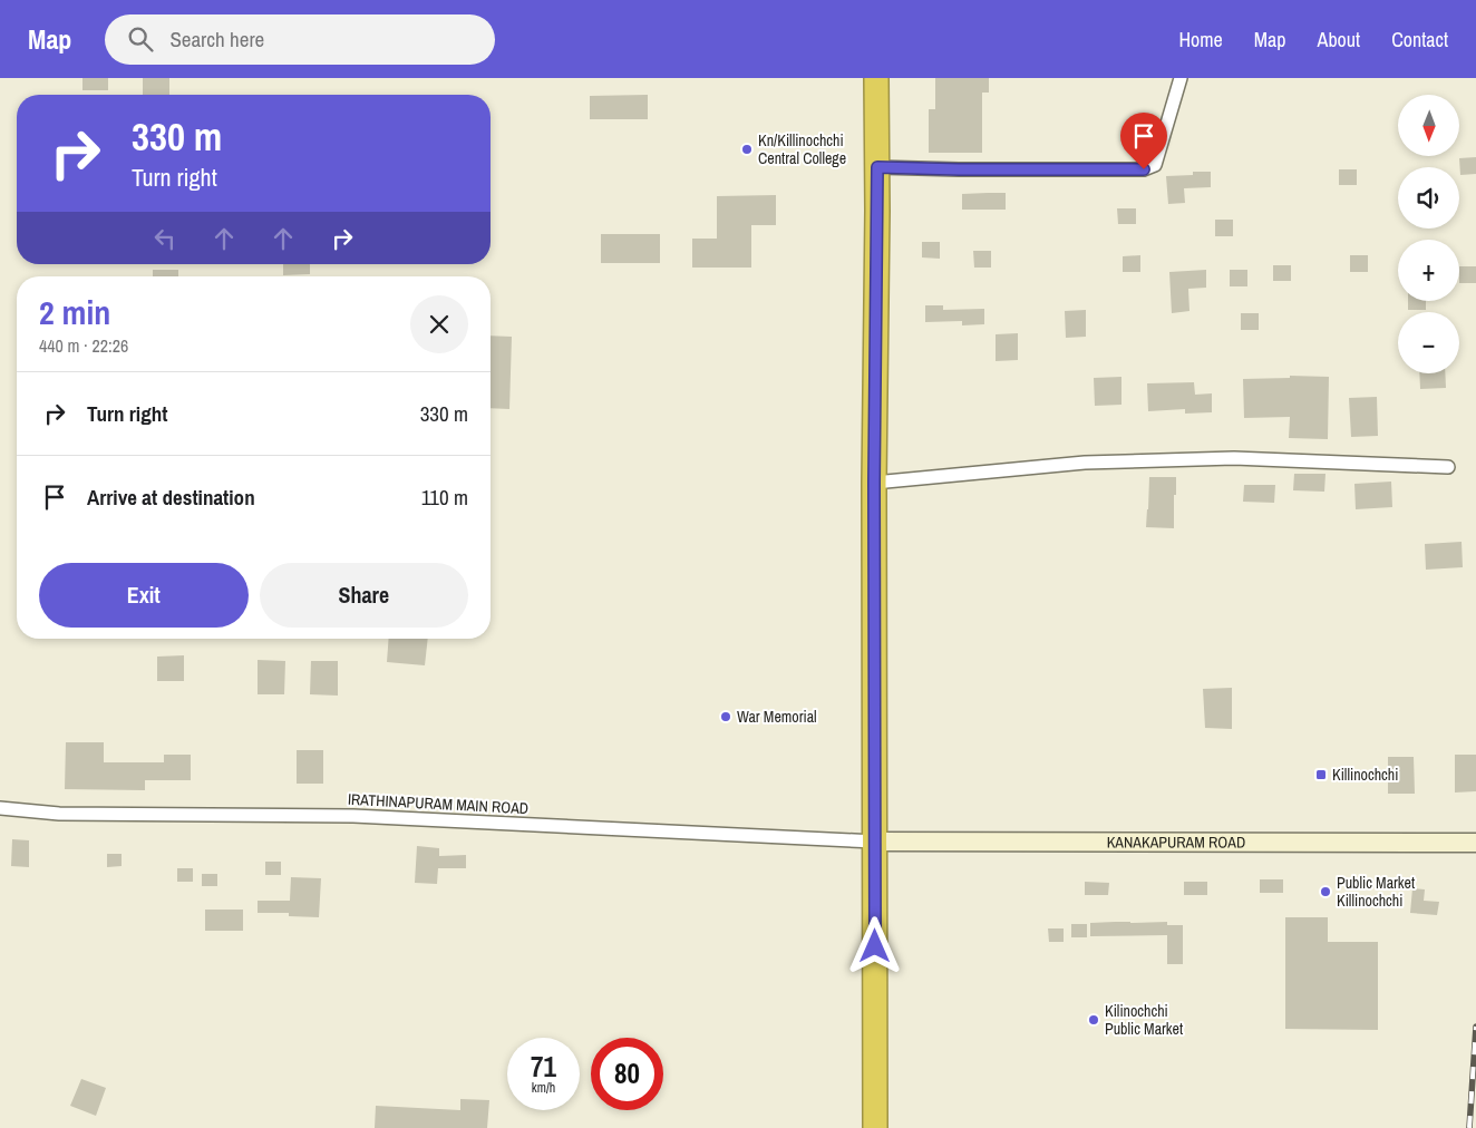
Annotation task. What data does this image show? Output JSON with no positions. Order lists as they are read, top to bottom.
{
  "streets": {
    "street": ["IRATHINAPURAM MAIN ROAD", "KANAKAPURAM ROAD"]
  },
  "crossings": [
    ["IRATHINAPURAM MAIN ROAD", "KANAKAPURAM ROAD"]
  ],
  "places": {
    "other": [
      "Kn/Killinochchi Central College",
      "War Memorial",
      "Public Market Killinochchi",
      "Kilinochchi Public Market"
    ],
    "transit": ["Killinochchi"]
  },
  "north": "bottom",
  "page": {
    "header": "Map",
    "search": "Search here",
    "nav": [
      "Home",
      "Map",
      "About",
      "Contact"
    ],
    "map_buttons": ["+", "−"],
    "turn": ["330 m", "Turn right"],
    "heading": ["2 min", "440 m · 22:26"],
    "list": [
      {
        "name": "Turn right",
        "value": "330 m"
      },
      {
        "name": "Arrive at destination",
        "value": "110 m"
      }
    ],
    "buttons": ["Exit", "Share"],
    "speed": "71 km/h",
    "limit": "80"
  }
}
